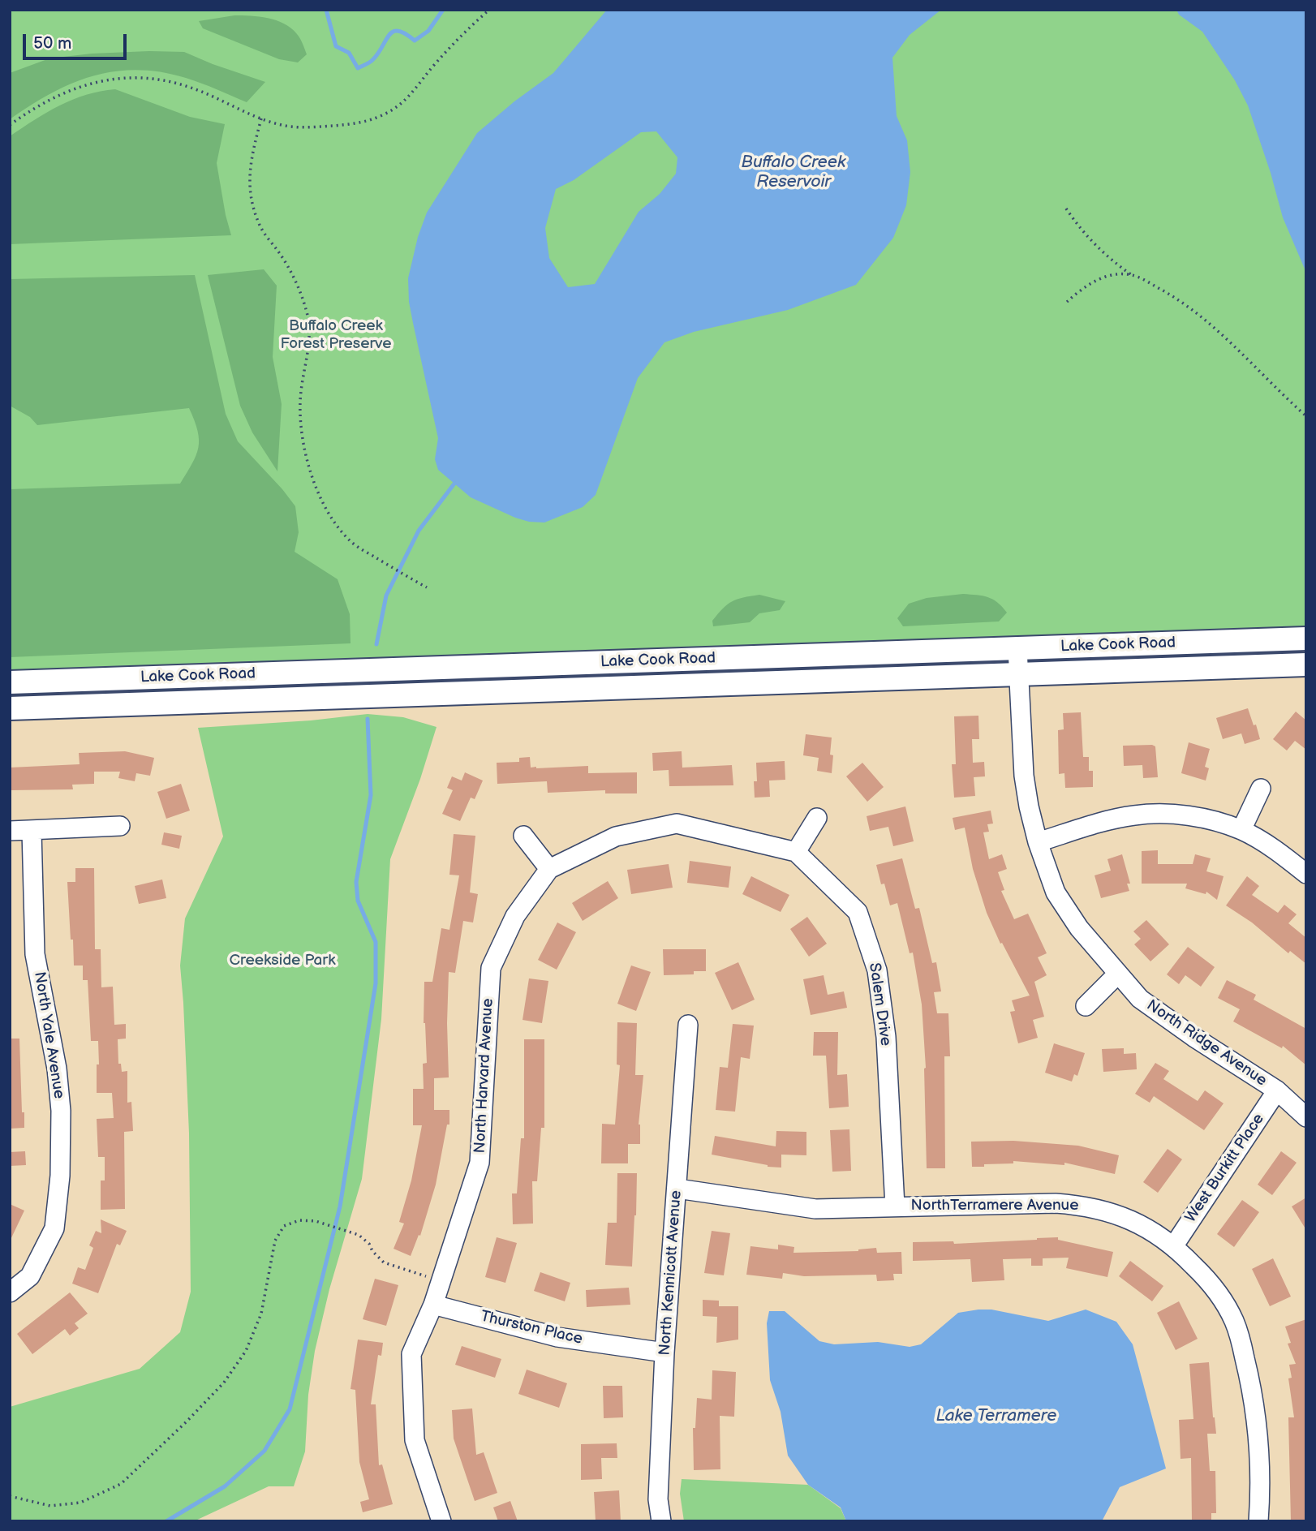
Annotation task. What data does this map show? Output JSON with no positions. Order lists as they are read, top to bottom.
{
  "streets": {
    "main road": ["Lake Cook Road"],
    "street": [
      "Salem Drive",
      "North Yale Avenue",
      "North Ridge Avenue",
      "North Harvard Avenue",
      "West Burkitt Place",
      "NorthTerramere Avenue",
      "North Kennicott Avenue",
      "Thurston Place"
    ]
  },
  "crossings": [
    ["Lake Cook Road", "North Ridge Avenue"],
    ["Salem Drive", "North Harvard Avenue"],
    ["Salem Drive", "NorthTerramere Avenue"],
    ["North Ridge Avenue", "West Burkitt Place"],
    ["North Harvard Avenue", "Thurston Place"],
    ["West Burkitt Place", "NorthTerramere Avenue"],
    ["NorthTerramere Avenue", "North Kennicott Avenue"],
    ["North Kennicott Avenue", "Thurston Place"]
  ],
  "water": ["Buffalo Creek Reservoir", "Lake Terramere"],
  "parks": ["Buffalo Creek Forest Preserve", "Creekside Park"],
  "scale_bar": "50 m"
}
